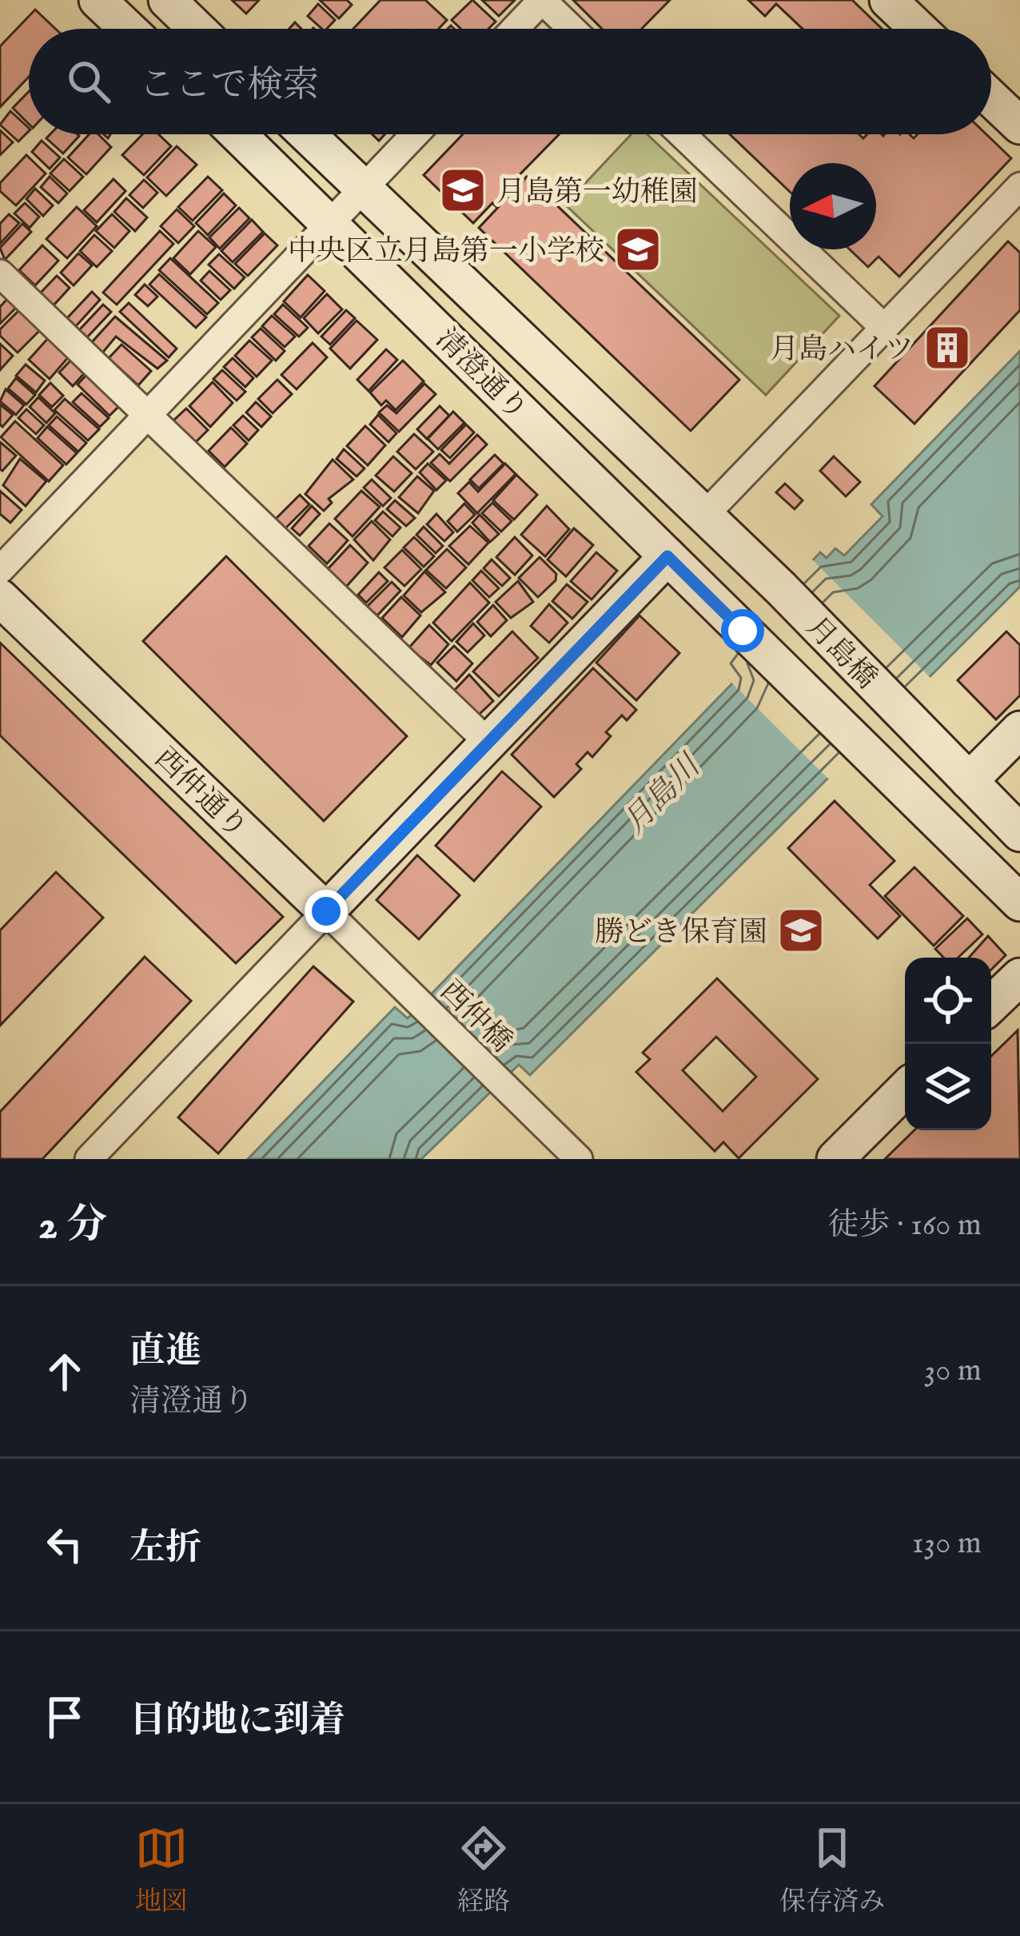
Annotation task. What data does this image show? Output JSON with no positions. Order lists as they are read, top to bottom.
{
  "streets": {
    "main road": ["清澄通り", "月島橋", "西仲通り"],
    "street": ["西仲橋"]
  },
  "crossings": [
    ["清澄通り", "月島橋"],
    ["西仲通り", "西仲橋"]
  ],
  "water": ["月島川"],
  "places": {
    "school or university": ["月島第一幼稚園", "中央区立月島第一小学校", "勝どき保育園"],
    "building": ["月島ハイツ"]
  },
  "north": "left",
  "page": {
    "search": "ここで検索",
    "heading": ["2 分", "徒歩 · 160 m"],
    "list": [
      ["直進", "清澄通り", "30 m"],
      ["左折", "130 m"],
      "目的地に到着"
    ],
    "nav": ["地図", "経路", "保存済み"]
  }
}
